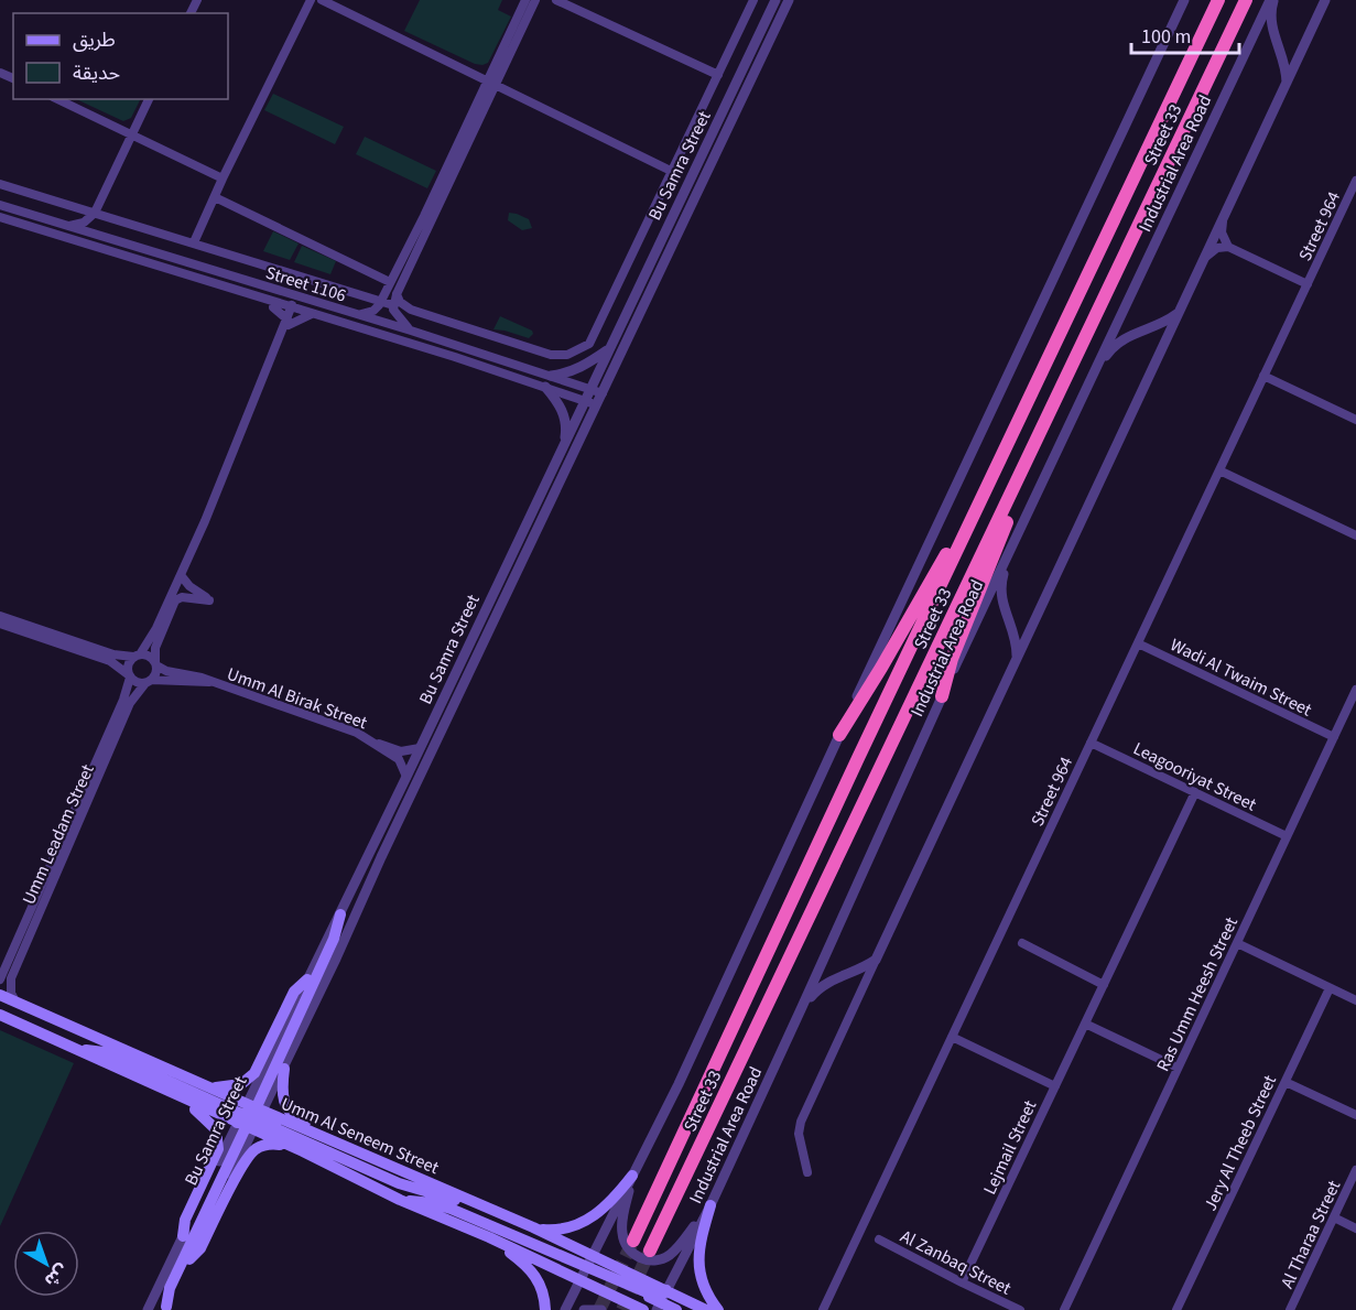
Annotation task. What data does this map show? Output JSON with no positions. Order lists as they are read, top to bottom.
{
  "streets": {
    "highway": ["Street 33"],
    "main road": ["Umm Al Seneem Street"],
    "street": [
      "Industrial Area Road",
      "Bu Samra Street",
      "Street 964",
      "Street 1106",
      "Wadi Al Twaim Street",
      "Umm Al Birak Street",
      "Leagooriyat Street",
      "Umm Leadam Street",
      "Ras Umm Heesh Street",
      "Jery Al Theeb Street",
      "Lejmail Street",
      "Al Tharaa Street",
      "Al Zanbaq Street"
    ]
  },
  "crossings": [
    ["Street 33", "Umm Al Seneem Street"],
    ["Industrial Area Road", "Umm Al Seneem Street"],
    ["Bu Samra Street", "Street 1106"],
    ["Bu Samra Street", "Umm Al Birak Street"],
    ["Bu Samra Street", "Umm Al Seneem Street"],
    ["Street 964", "Wadi Al Twaim Street"],
    ["Street 964", "Leagooriyat Street"],
    ["Wadi Al Twaim Street", "Ras Umm Heesh Street"],
    ["Umm Al Birak Street", "Umm Leadam Street"],
    ["Leagooriyat Street", "Ras Umm Heesh Street"],
    ["Leagooriyat Street", "Lejmail Street"],
    ["Umm Leadam Street", "Umm Al Seneem Street"],
    ["Lejmail Street", "Al Zanbaq Street"]
  ],
  "legend": ["طريق", "حديقة"],
  "scale_bar": "100 m",
  "north": "bottom right"
}
